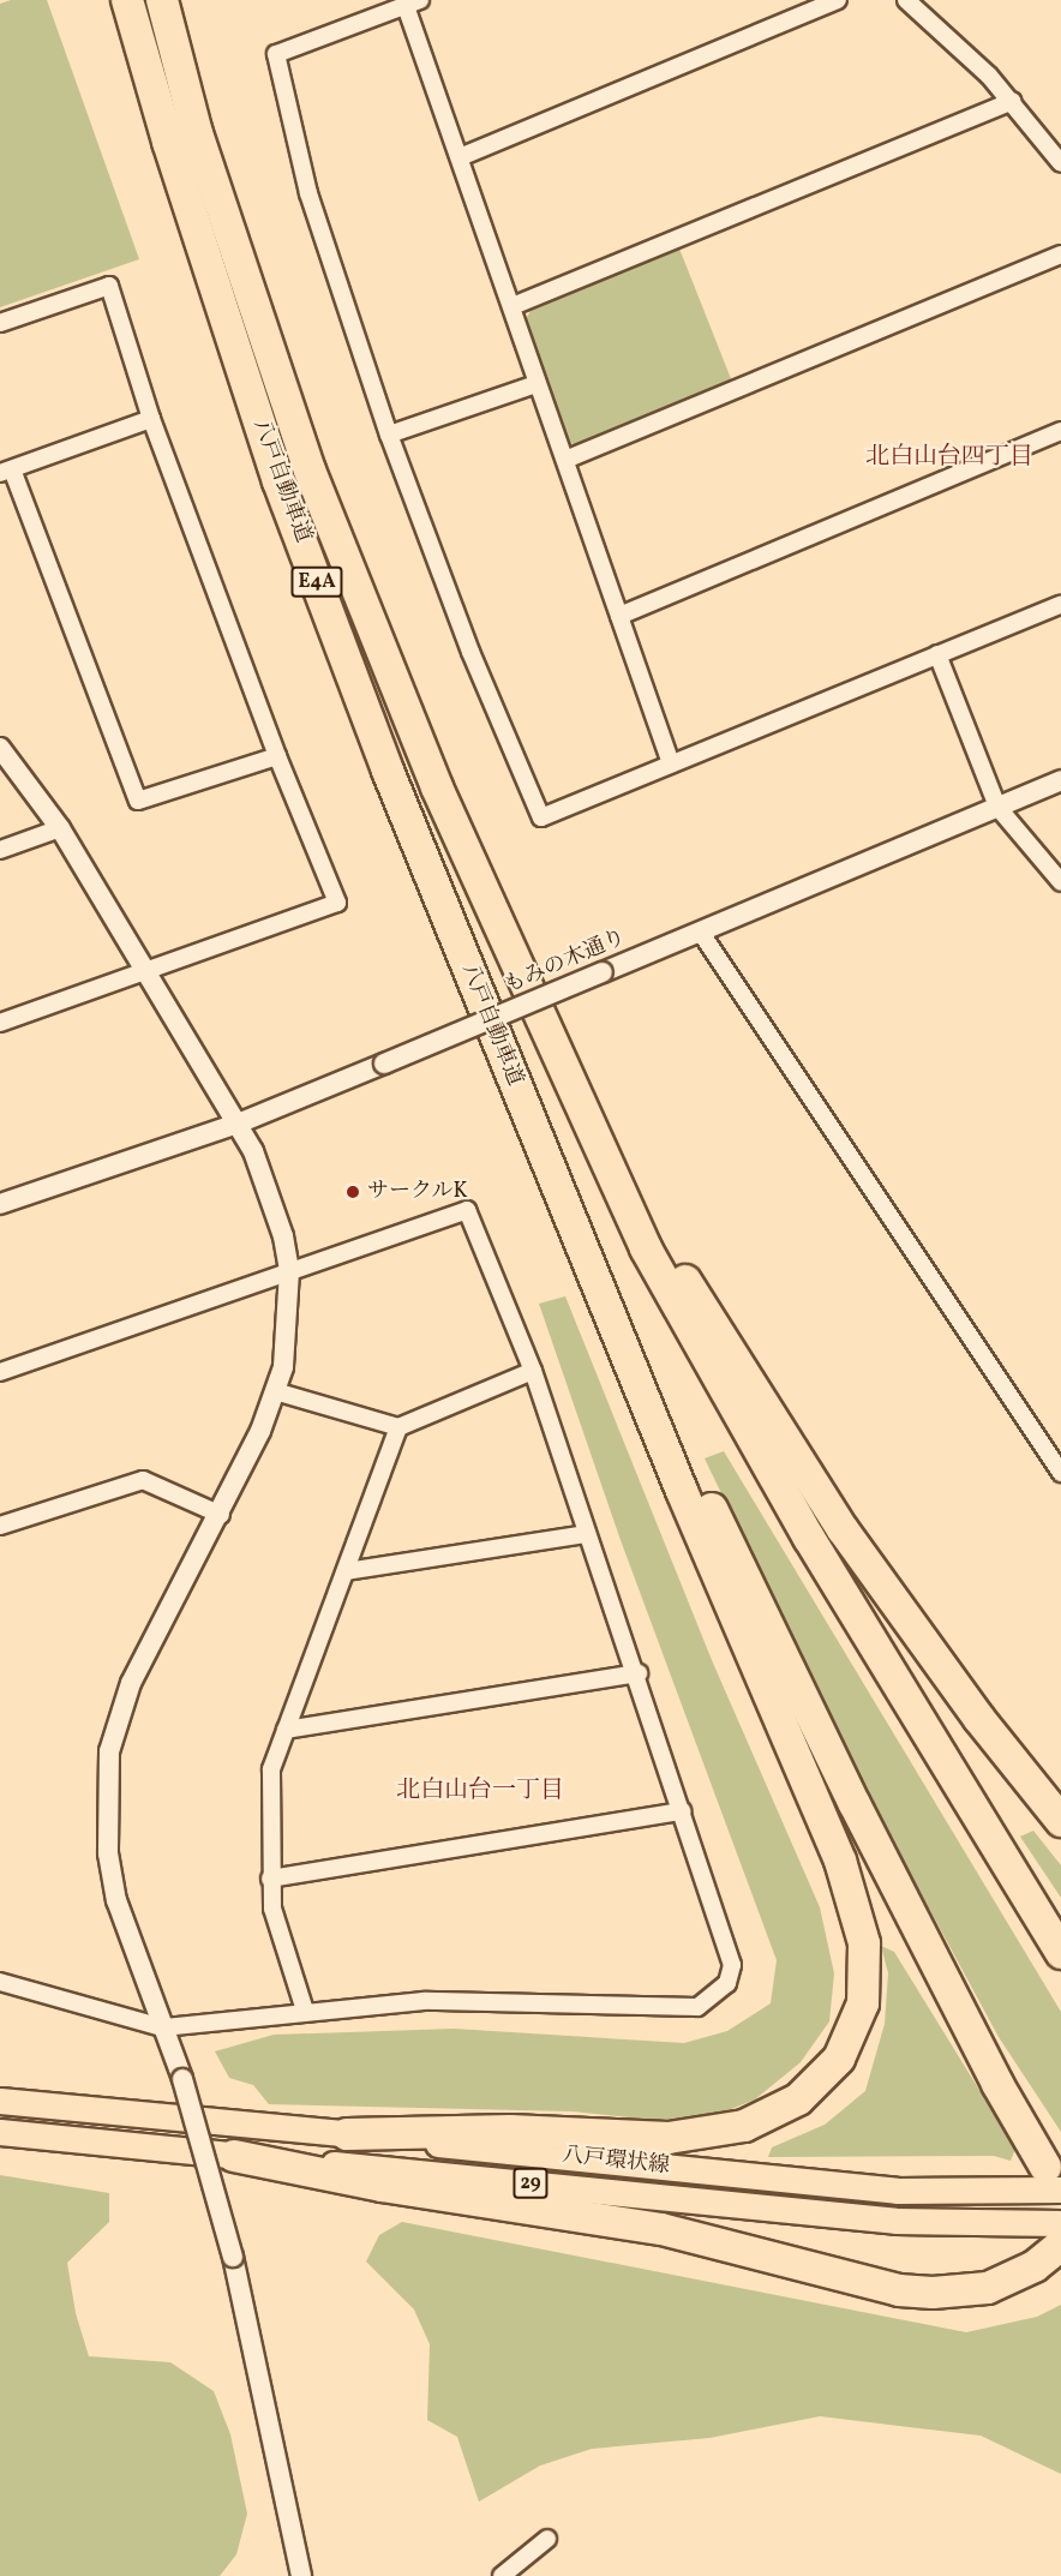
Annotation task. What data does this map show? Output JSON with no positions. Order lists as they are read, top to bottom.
{
  "streets": {
    "highway": ["八戸自動車道", "E4A"],
    "main road": ["八戸環状線", "29"],
    "street": ["もみの木通り"]
  },
  "districts": ["北白山台四丁目", "北白山台一丁目"],
  "places": ["サークルK"]
}
